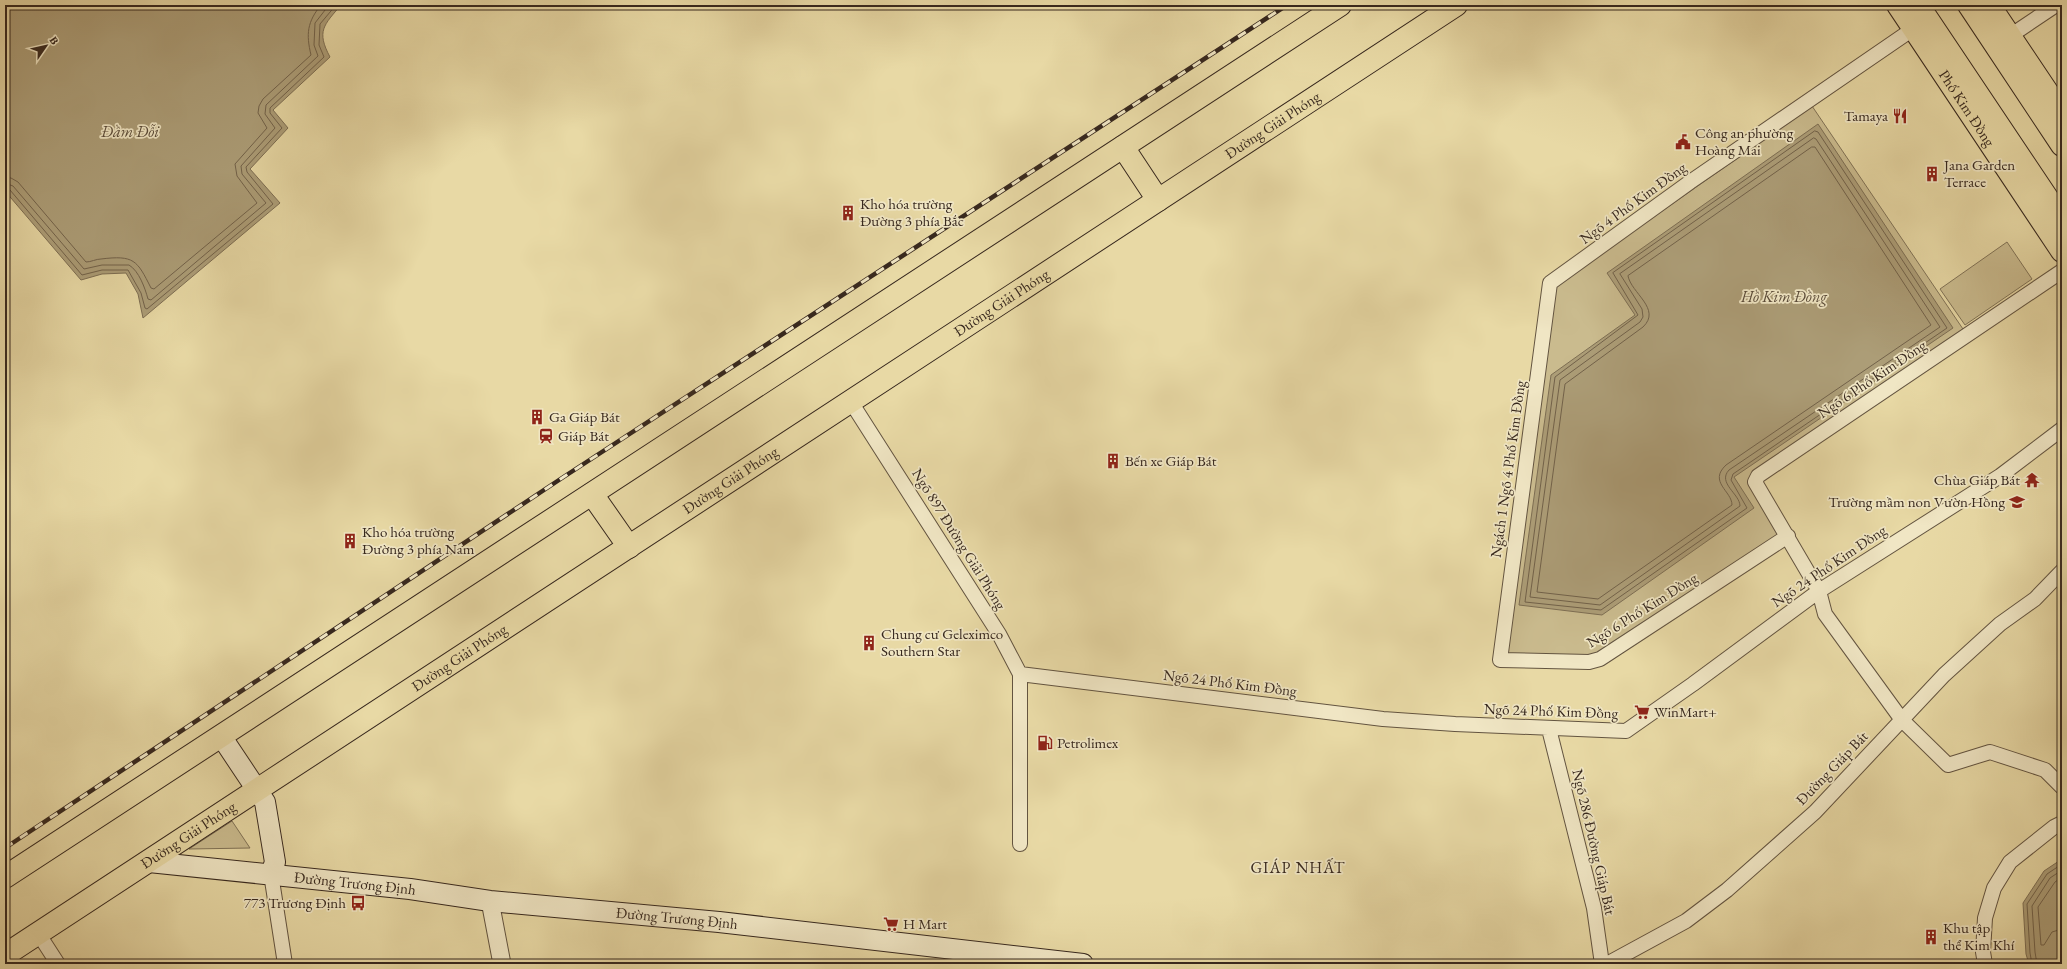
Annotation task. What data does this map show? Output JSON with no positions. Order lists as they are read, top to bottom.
{
  "streets": {
    "main road": ["Phố Kim Đồng", "Đường Giải Phóng", "Đường Trương Định"],
    "street": [
      "Ngõ 4 Phố Kim Đồng",
      "Ngõ 6 Phố Kim Đồng",
      "Ngách 1 Ngõ 4 Phố Kim Đồng",
      "Ngõ 897 Đường Giải Phóng",
      "Ngõ 24 Phố Kim Đồng",
      "Đường Giáp Bát",
      "Ngõ 286 Đường Giáp Bát"
    ]
  },
  "crossings": [
    ["Phố Kim Đồng", "Ngõ 4 Phố Kim Đồng"],
    ["Đường Giải Phóng", "Ngõ 897 Đường Giải Phóng"],
    ["Đường Giải Phóng", "Đường Trương Định"],
    ["Ngõ 4 Phố Kim Đồng", "Ngách 1 Ngõ 4 Phố Kim Đồng"],
    ["Ngõ 6 Phố Kim Đồng", "Ngách 1 Ngõ 4 Phố Kim Đồng"],
    ["Ngõ 6 Phố Kim Đồng", "Ngõ 24 Phố Kim Đồng"],
    ["Ngõ 6 Phố Kim Đồng", "Đường Giáp Bát"],
    ["Ngõ 897 Đường Giải Phóng", "Ngõ 24 Phố Kim Đồng"],
    ["Ngõ 24 Phố Kim Đồng", "Ngõ 286 Đường Giáp Bát"]
  ],
  "districts": ["GIÁP NHẤT"],
  "water": ["Đầm Đỗi", "Hồ Kim Đồng"],
  "places": {
    "restaurant": ["Tamaya"],
    "public building": ["Công an phường Hoàng Mai"],
    "building": [
      "Jana Garden Terrace",
      "Kho hóa trường Đường 3 phía Bắc",
      "Ga Giáp Bát",
      "Bến xe Giáp Bát",
      "Kho hóa trường Đường 3 phía Nam",
      "Chung cư Geleximco Southern Star",
      "Khu tập thể Kim Khí"
    ],
    "station": ["Giáp Bát"],
    "temple": ["Chùa Giáp Bát"],
    "school or university": ["Trường mầm non Vườn Hồng"],
    "supermarket": ["WinMart+", "H Mart"],
    "fuel station": ["Petrolimex"],
    "bus stop": ["773 Trương Định"]
  },
  "north": "top right"
}
